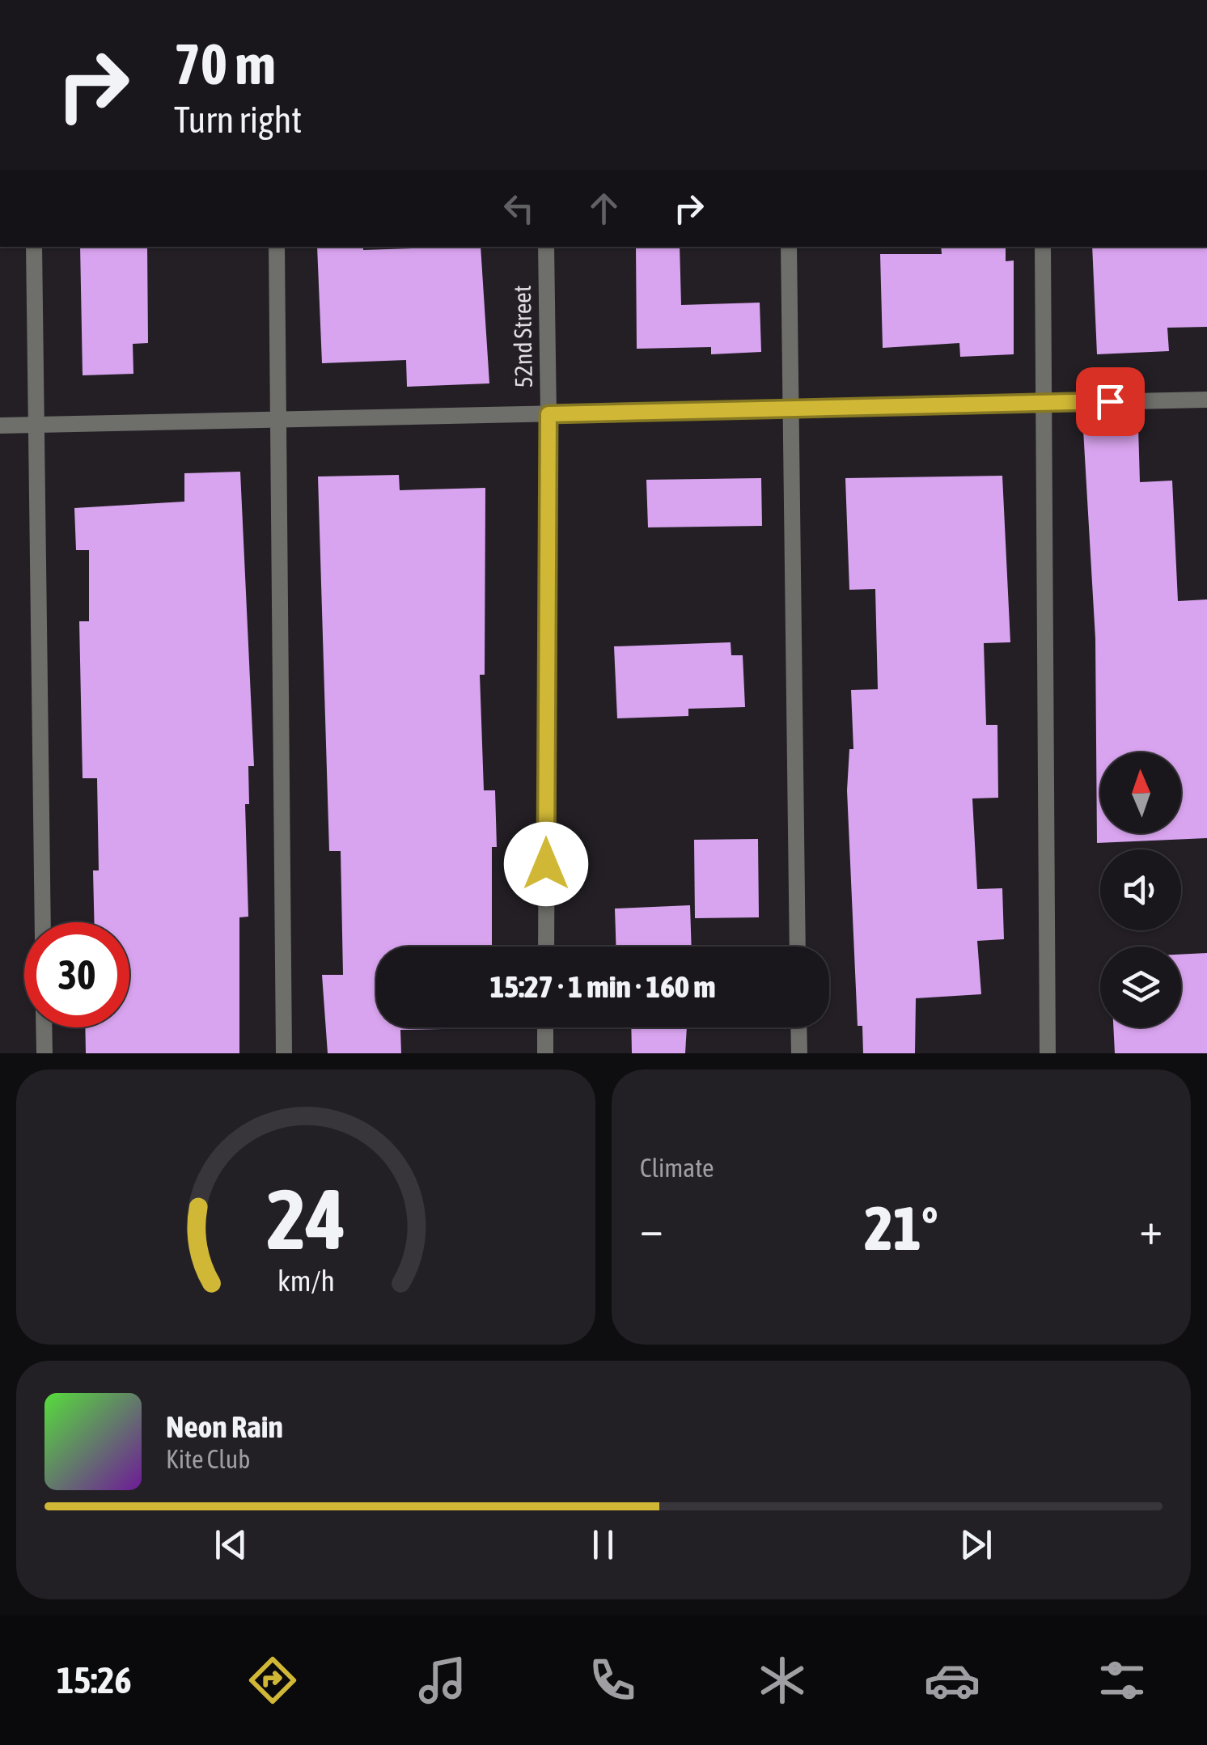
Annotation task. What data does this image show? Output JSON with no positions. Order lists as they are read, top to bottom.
{
  "streets": {
    "street": ["52nd Street"]
  },
  "north": "top",
  "page": {
    "turn": ["70 m", "Turn right"],
    "limit": "30",
    "trip": "15:27 · 1 min · 160 m",
    "tile": "Climate",
    "heat": ["−", "21°", "+"],
    "song": ["Neon Rain", "Kite Club"],
    "tabs": "15:26",
    "gauge": ["24", "km/h"]
  }
}
